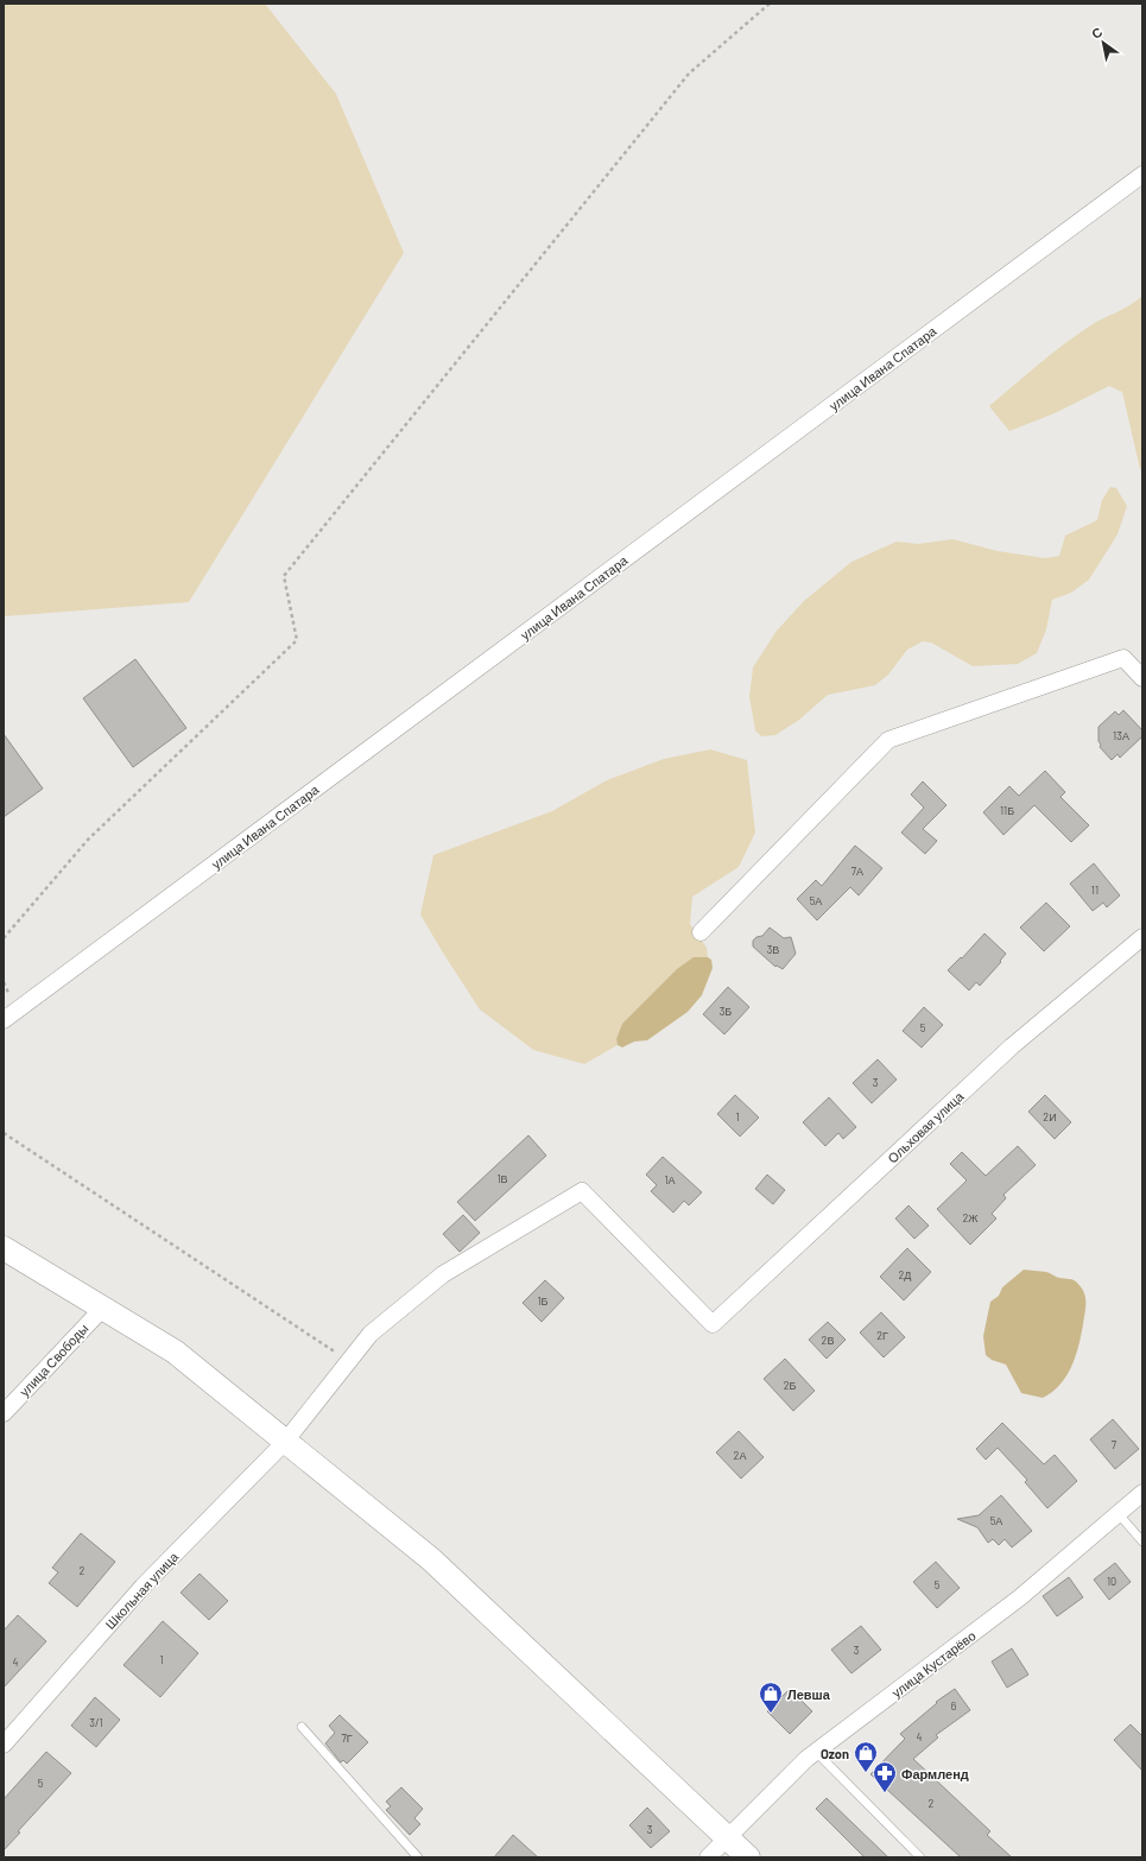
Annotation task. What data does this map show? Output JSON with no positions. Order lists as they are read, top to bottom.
{
  "streets": {
    "street": [
      "улица Ивана Спатара",
      "Ольховая улица",
      "улица Свободы",
      "Школьная улица",
      "улица Кустарёво"
    ]
  },
  "crossings": [
    ["Ольховая улица", "Школьная улица"]
  ],
  "places": {
    "shop": ["Левша", "Ozon"],
    "pharmacy": ["Фармленд"]
  },
  "house_numbers": [
    "13А",
    "11Б",
    "7А",
    "11",
    "5А",
    "3В",
    "3Б",
    "5",
    "3",
    "1",
    "2И",
    "1В",
    "1А",
    "2Ж",
    "2Д",
    "1Б",
    "2Г",
    "2В",
    "2Б",
    "7",
    "2А",
    "5А",
    "2",
    "10",
    "5",
    "3",
    "1",
    "4",
    "6",
    "3/1",
    "4",
    "7Г",
    "5",
    "2",
    "3"
  ],
  "north": "top left"
}
